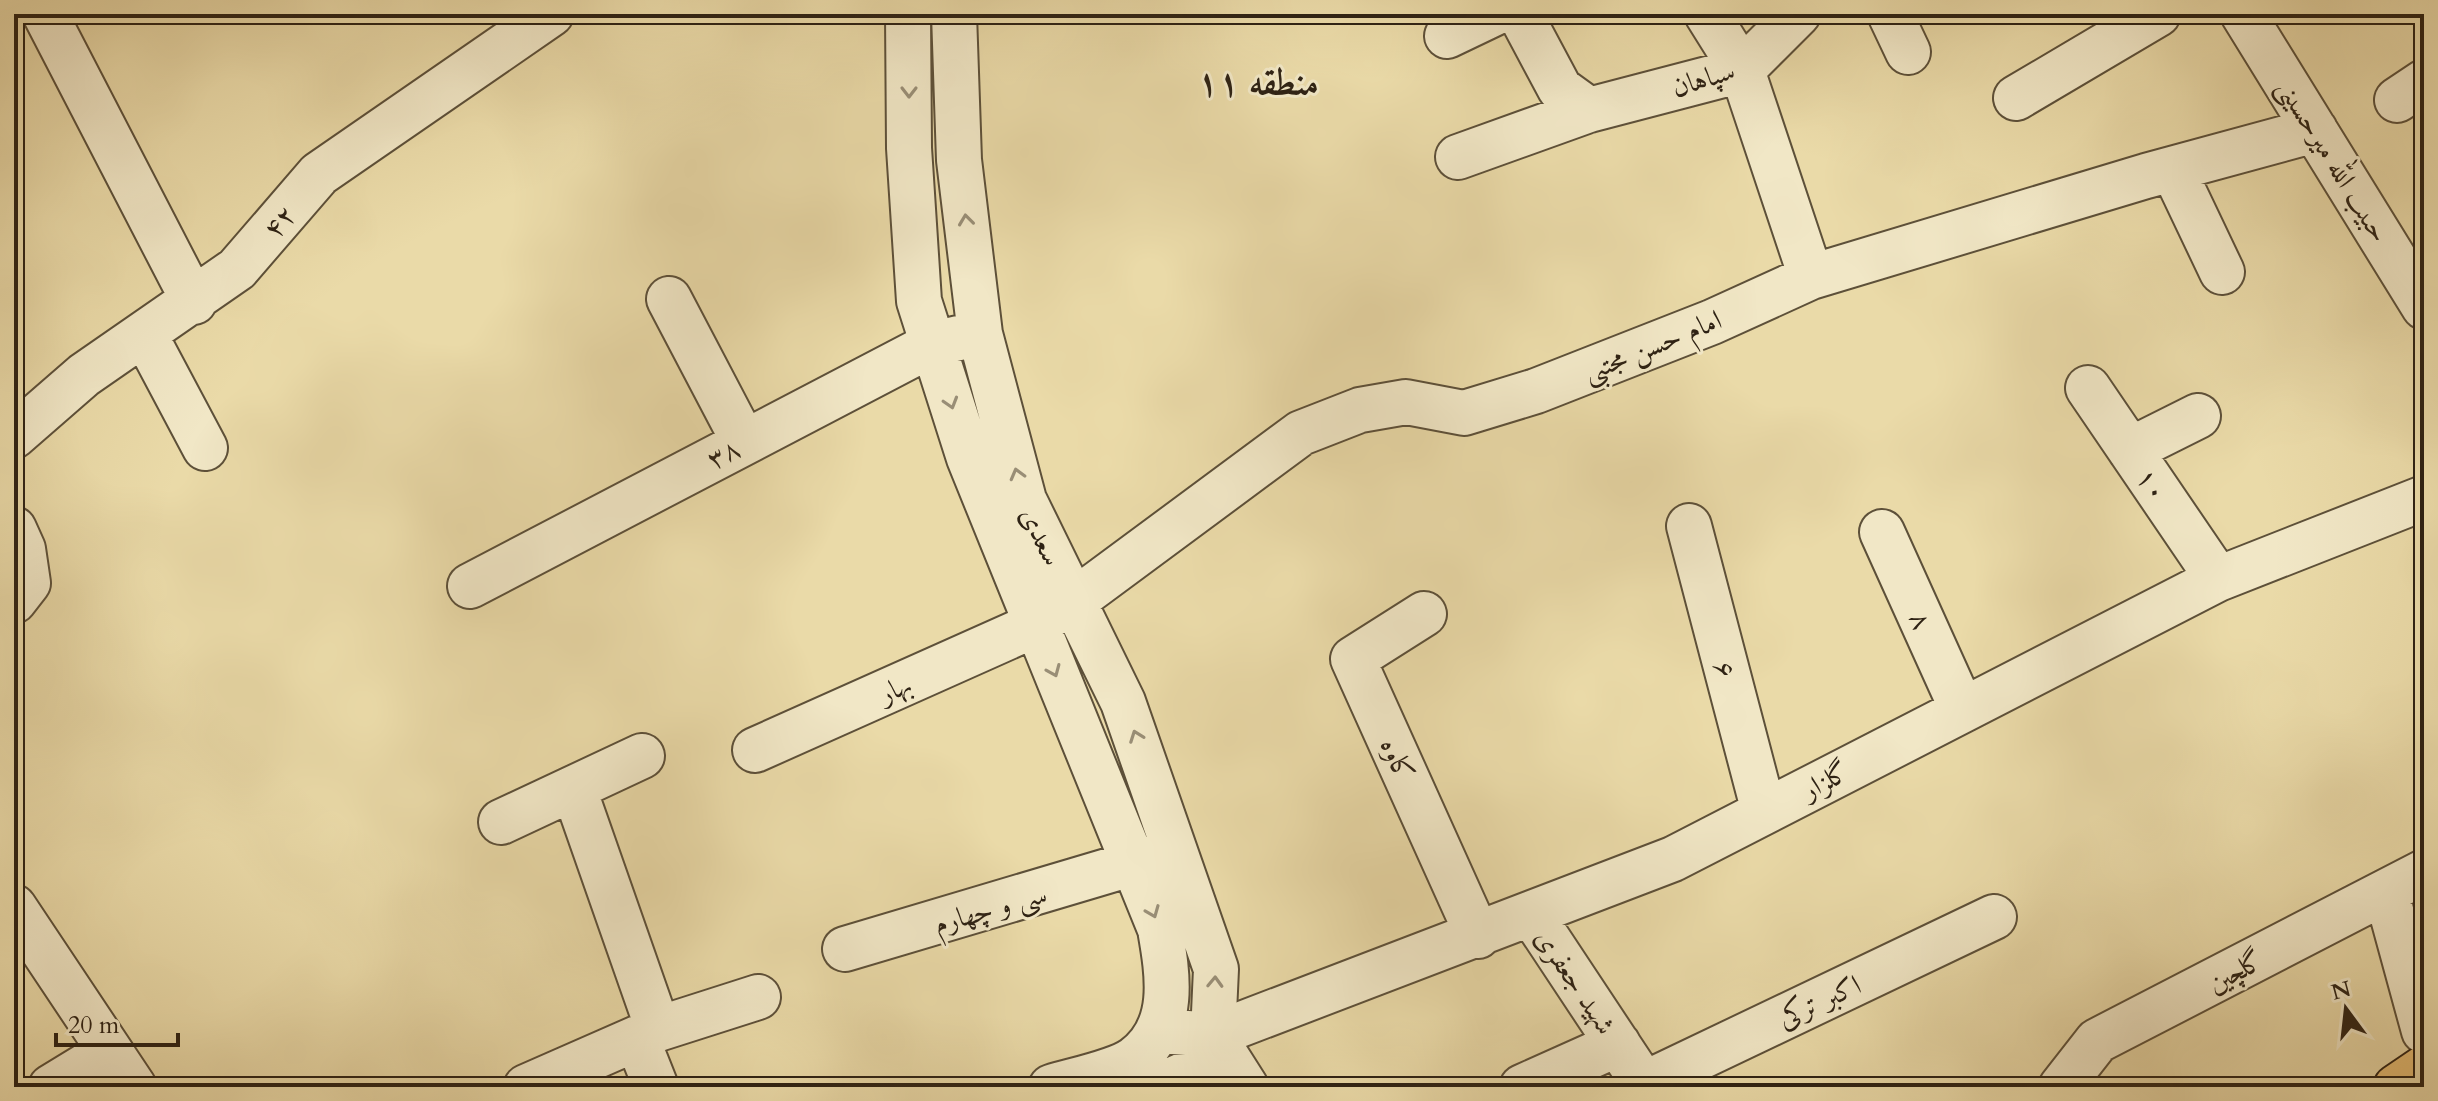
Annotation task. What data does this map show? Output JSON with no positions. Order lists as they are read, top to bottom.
{
  "streets": {
    "street": [
      "سپاهان",
      "حبیب الله میرحسینی",
      "۴۲",
      "امام حسن مجتبی",
      "۳۸",
      "۱۰",
      "سعدی",
      "۸",
      "۶",
      "بهار",
      "کاوه",
      "گلزار",
      "سی و چهارم",
      "گلچین",
      "شهید جعفری",
      "اکبر ترکی"
    ]
  },
  "crossings": [
    ["حبیب الله میرحسینی", "امام حسن مجتبی"],
    ["امام حسن مجتبی", "سعدی"],
    ["امام حسن مجتبی", "بهار"],
    ["۳۸", "سعدی"],
    ["۱۰", "گلزار"],
    ["سعدی", "بهار"],
    ["سعدی", "گلزار"],
    ["سعدی", "سی و چهارم"],
    ["۸", "گلزار"],
    ["۶", "گلزار"],
    ["کاوه", "گلزار"],
    ["گلزار", "شهید جعفری"],
    ["شهید جعفری", "اکبر ترکی"]
  ],
  "districts": ["منطقه ۱۱"],
  "scale_bar": "20 m",
  "north": "top"
}
